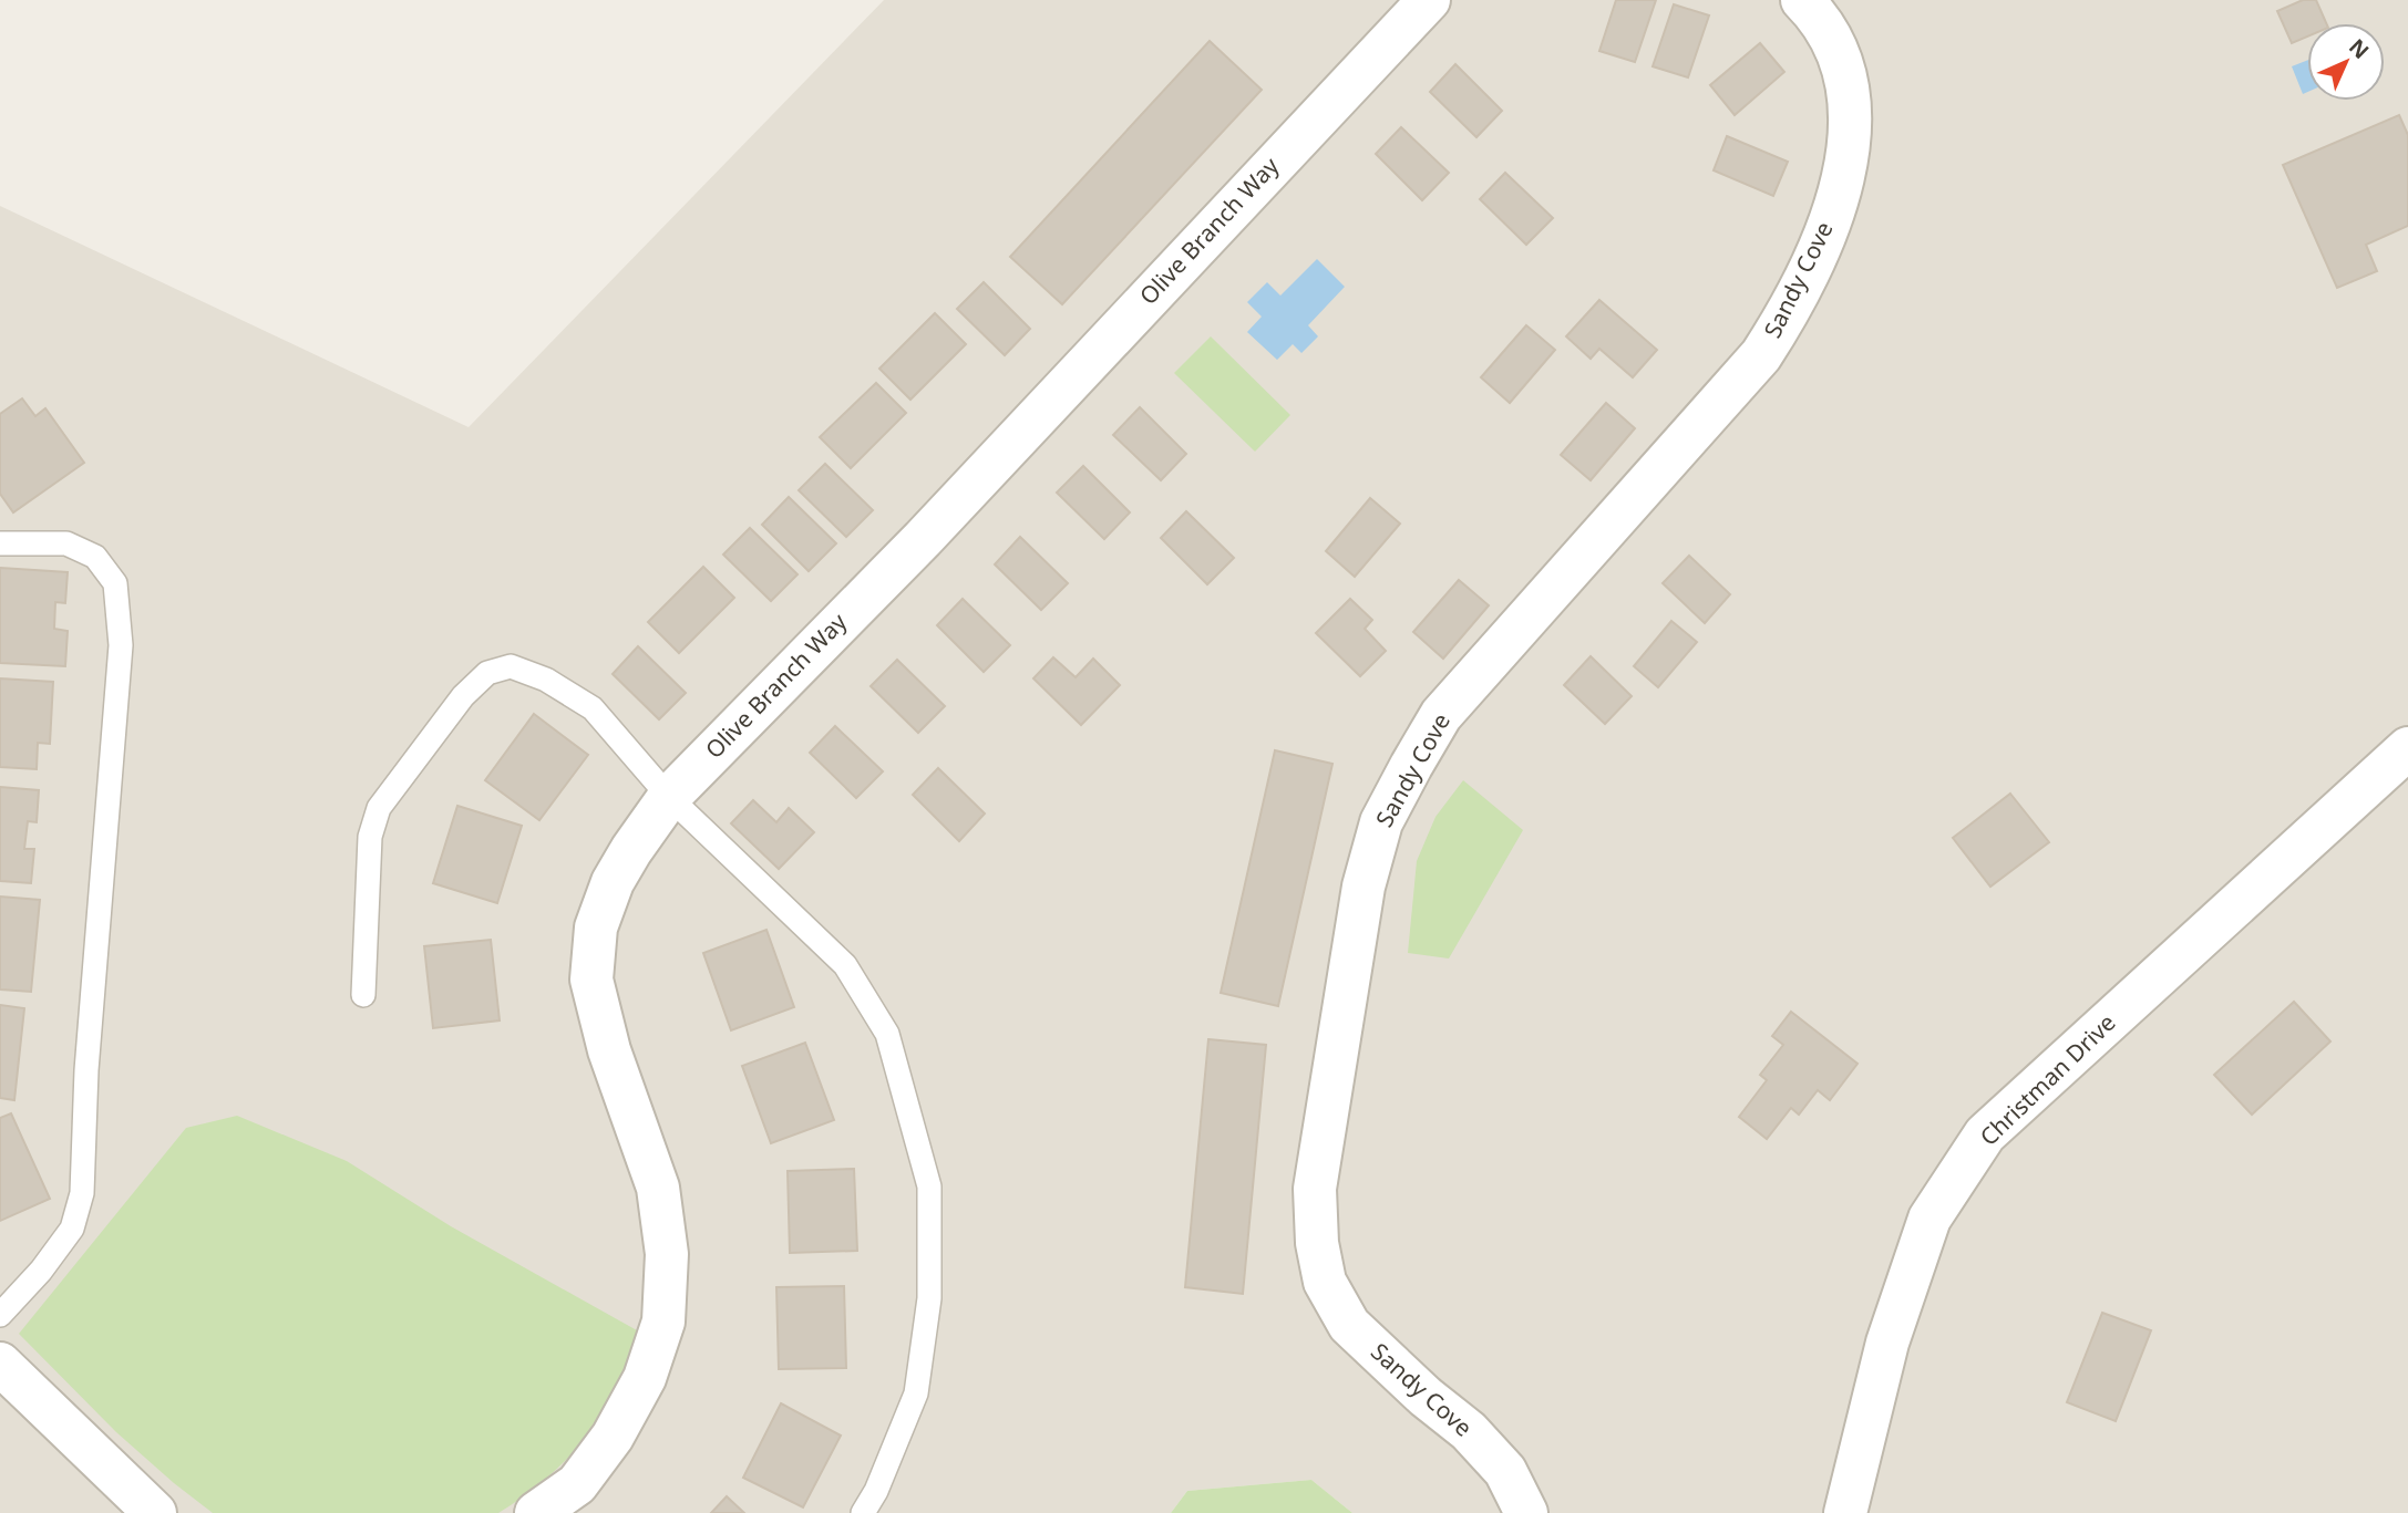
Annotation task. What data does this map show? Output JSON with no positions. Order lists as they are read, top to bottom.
{
  "streets": {
    "street": ["Olive Branch Way", "Sandy Cove", "Christman Drive"]
  },
  "north": "top right"
}
